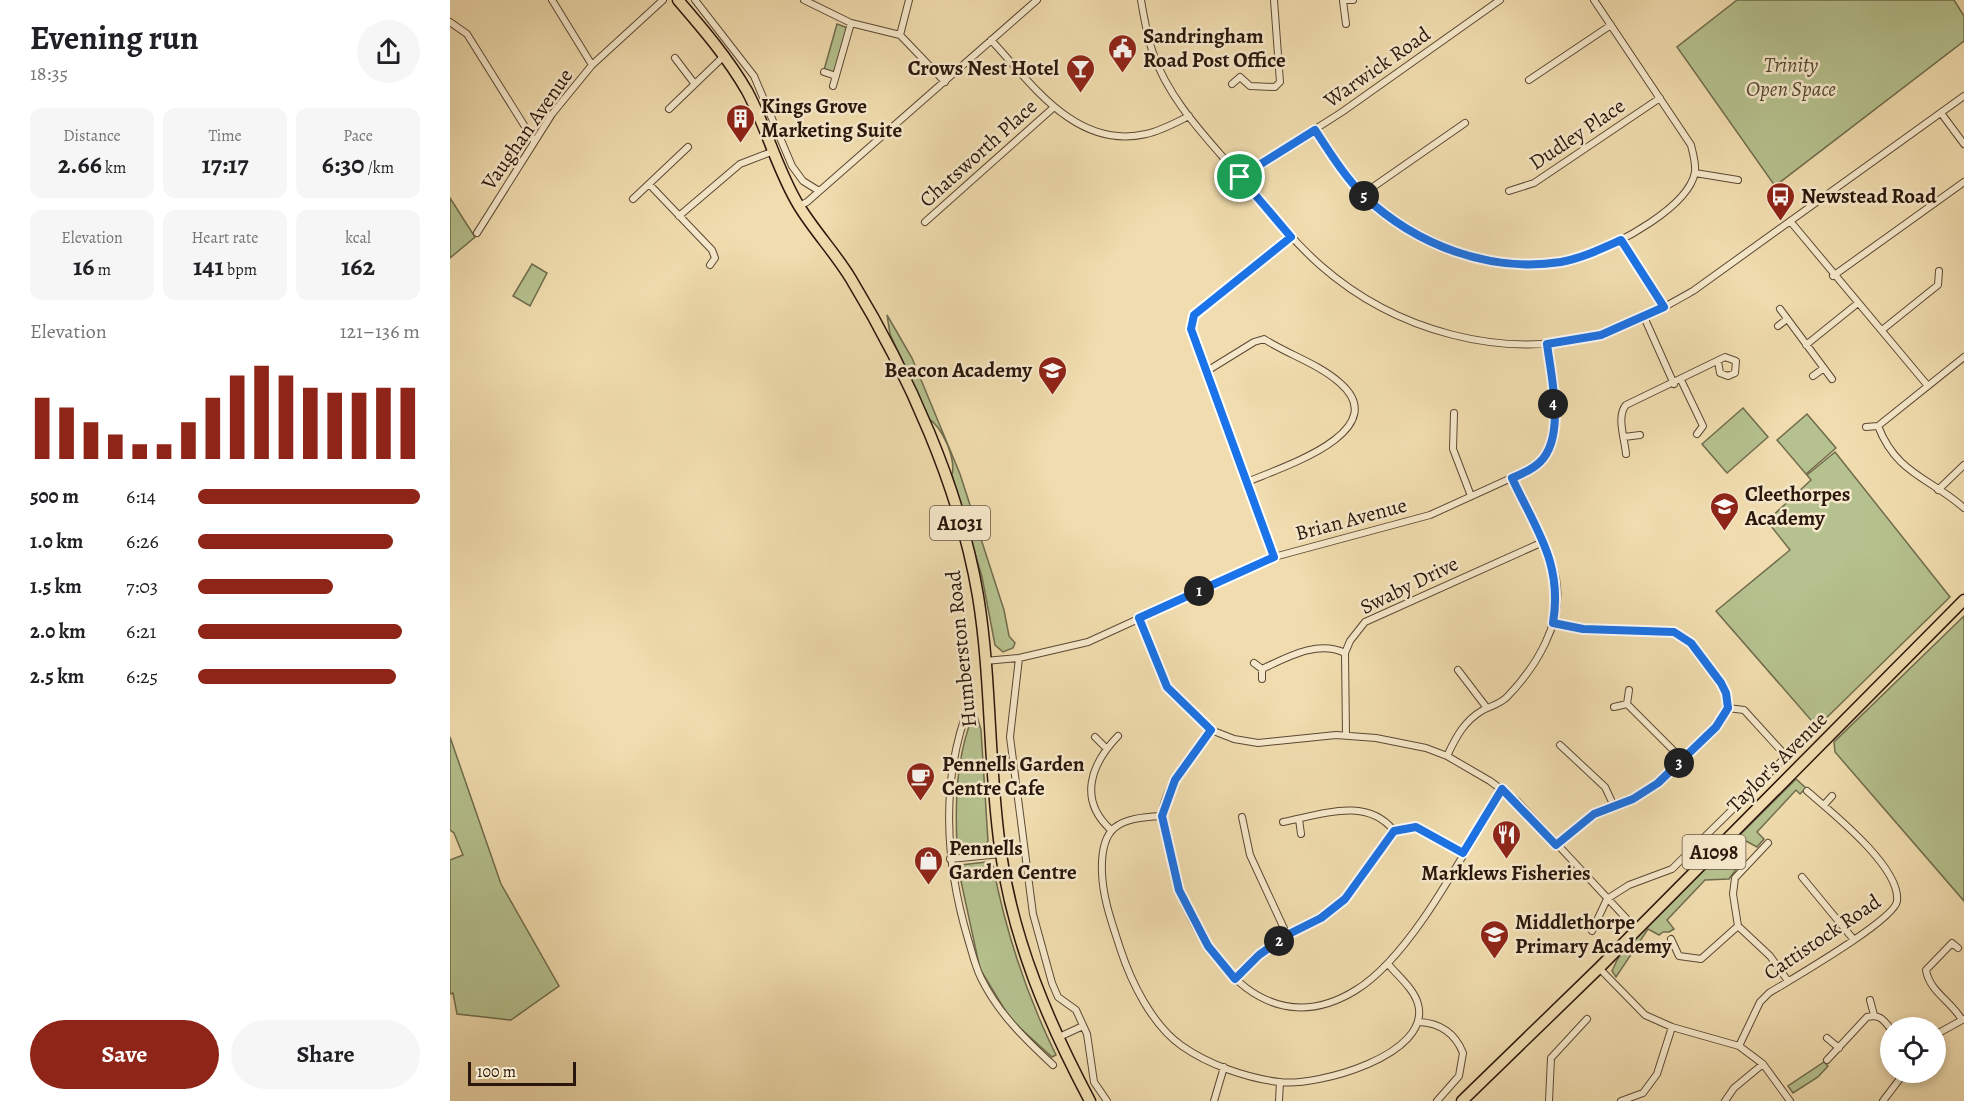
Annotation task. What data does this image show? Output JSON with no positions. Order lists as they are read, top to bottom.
{
  "streets": {
    "main road": [
      "A1031",
      "Humberston Road",
      "Taylor's Avenue",
      "A1098"
    ],
    "street": [
      "Warwick Road",
      "Vaughan Avenue",
      "Dudley Place",
      "Chatsworth Place",
      "Brian Avenue",
      "Swaby Drive",
      "Cattistock Road"
    ]
  },
  "crossings": [
    ["Brian Avenue", "Humberston Road"]
  ],
  "parks": ["Trinity Open Space"],
  "places": {
    "public building": ["Sandringham Road Post Office"],
    "bar": ["Crows Nest Hotel"],
    "building": ["Kings Grove Marketing Suite"],
    "bus stop": ["Newstead Road"],
    "school or university": ["Beacon Academy", "Cleethorpes Academy", "Middlethorpe Primary Academy"],
    "cafe": ["Pennells Garden Centre Cafe"],
    "restaurant": ["Marklews Fisheries"],
    "shop": ["Pennells Garden Centre"]
  },
  "scale_bar": "100 m",
  "page": {
    "heading": ["Evening run", "18:35"],
    "stats": [
      ["Distance", "2.66 km"],
      ["Time", "17:17"],
      ["Pace", "6:30 /km"],
      ["Elevation", "16 m"],
      ["Heart rate", "141 bpm"],
      ["kcal", "162"]
    ],
    "pins": [
      "5",
      "4",
      "1",
      "3",
      "2"
    ],
    "chart": ["Elevation", "121–136 m"],
    "list": [
      {
        "name": "500 m",
        "note": "6:14"
      },
      {
        "name": "1.0 km",
        "note": "6:26"
      },
      {
        "name": "1.5 km",
        "note": "7:03"
      },
      {
        "name": "2.0 km",
        "note": "6:21"
      },
      {
        "name": "2.5 km",
        "note": "6:25"
      }
    ],
    "buttons": ["Save", "Share"],
    "scale": "100 m"
  }
}
